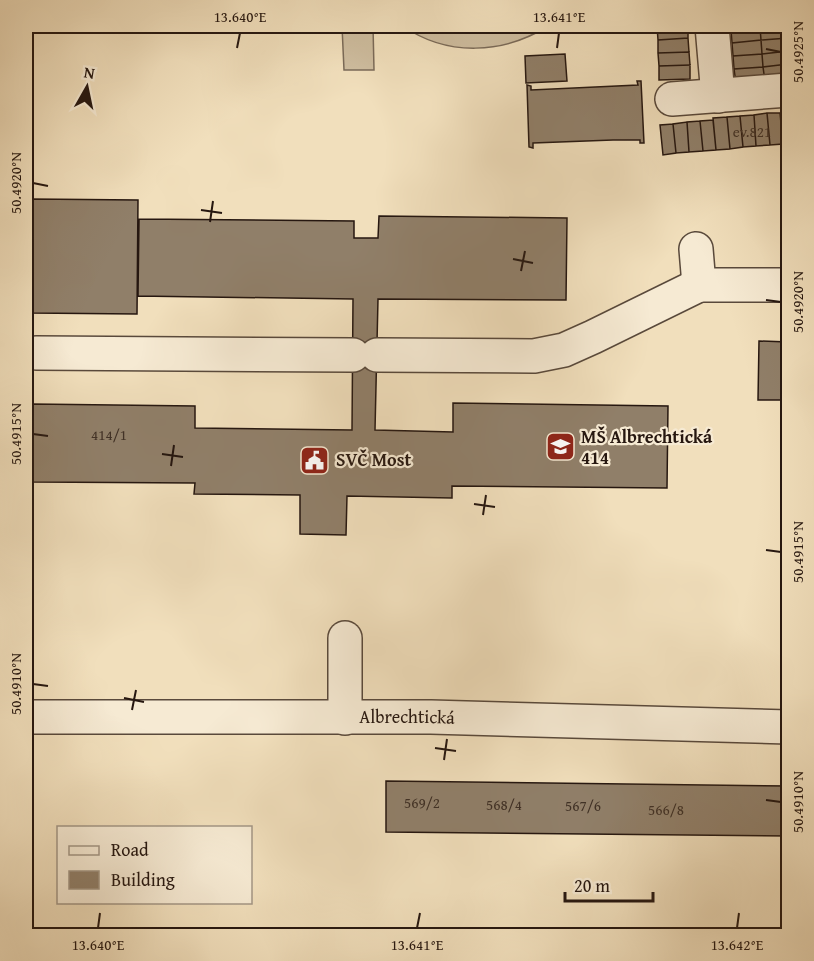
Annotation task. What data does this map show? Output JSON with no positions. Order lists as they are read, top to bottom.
{
  "streets": {
    "street": ["Albrechtická"]
  },
  "places": {
    "school or university": ["MŠ Albrechtická 414"],
    "public building": ["SVČ Most"]
  },
  "house_numbers": [
    "ev.821",
    "414/1",
    "569/2",
    "568/4",
    "567/6",
    "566/8"
  ],
  "legend": ["Road", "Building"],
  "scale_bar": "20 m",
  "north": "top",
  "coordinates": [
    "13.640°E",
    "13.641°E",
    "50.4925°N",
    "50.4920°N",
    "50.4915°N",
    "50.4910°N",
    "13.642°E"
  ]
}
